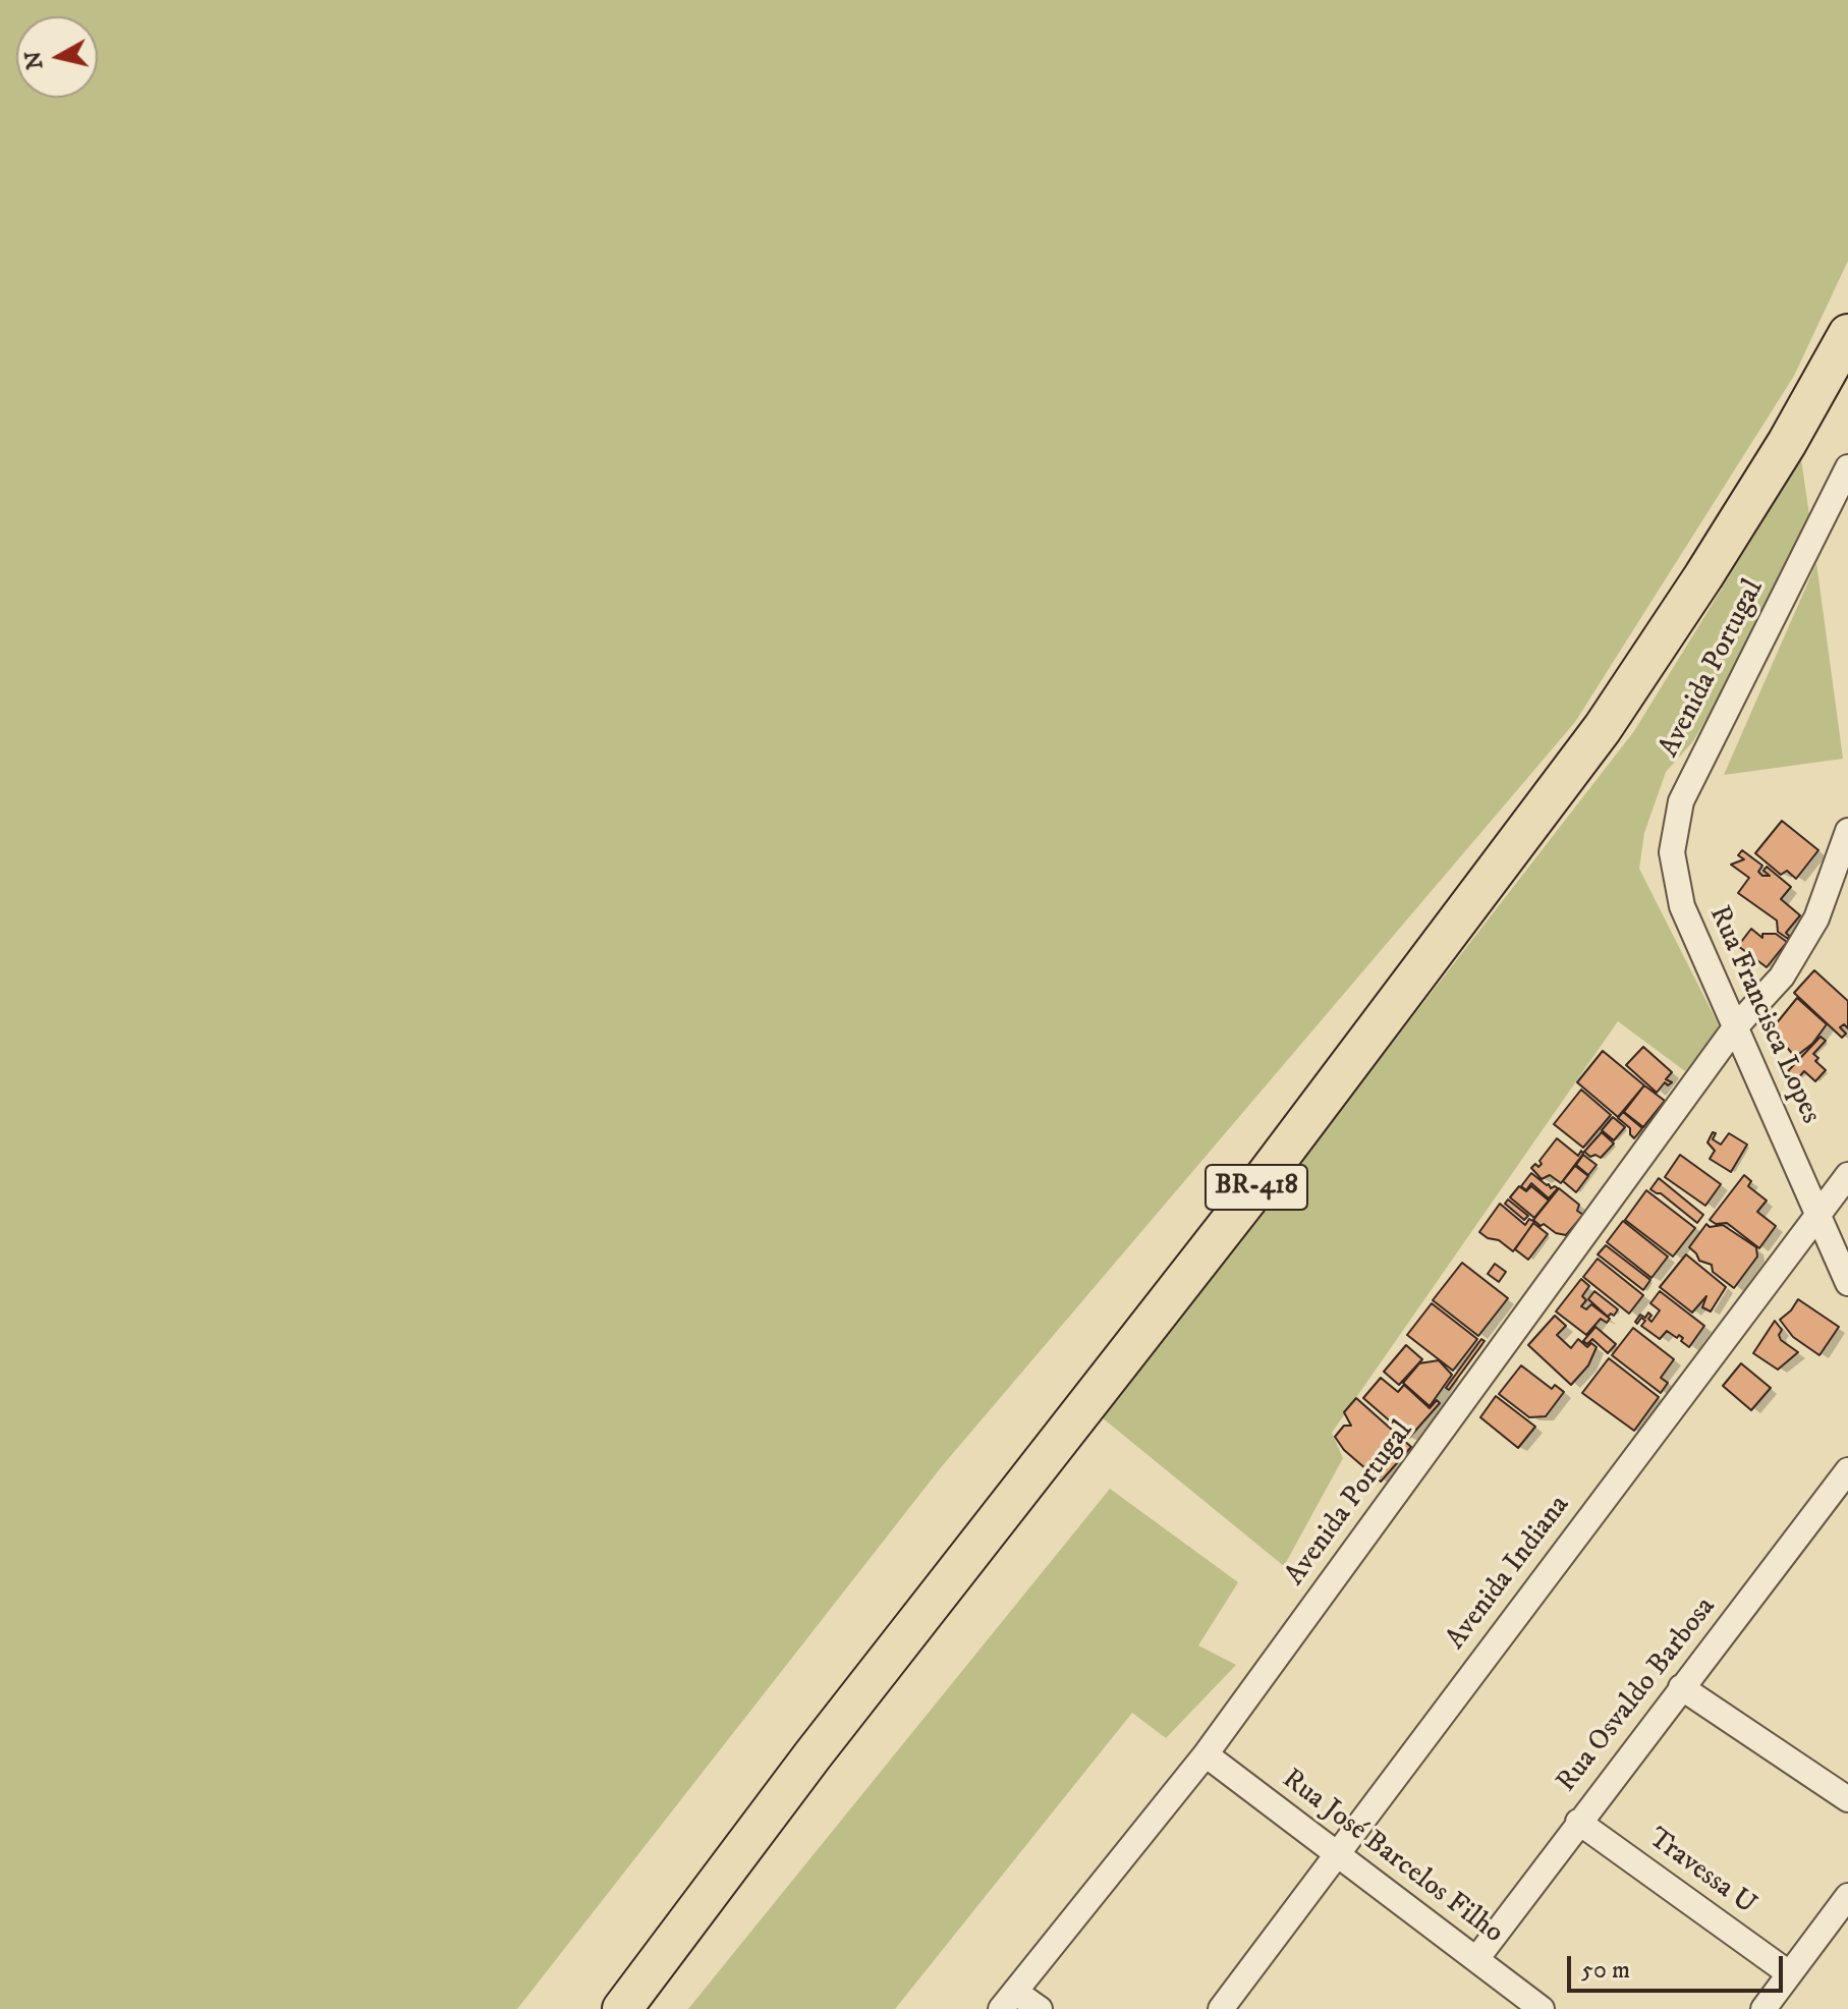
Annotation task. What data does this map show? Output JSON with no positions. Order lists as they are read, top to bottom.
{
  "streets": {
    "main road": ["BR-418"],
    "street": [
      "Avenida Portugal",
      "Rua Francisca Lopes",
      "Avenida Indiana",
      "Rua Osvaldo Barbosa",
      "Rua José Barcelos Filho",
      "Travessa U"
    ]
  },
  "crossings": [
    ["Avenida Portugal", "Rua Francisca Lopes"],
    ["Avenida Portugal", "Rua José Barcelos Filho"],
    ["Rua Francisca Lopes", "Avenida Indiana"],
    ["Avenida Indiana", "Rua José Barcelos Filho"],
    ["Rua Osvaldo Barbosa", "Rua José Barcelos Filho"],
    ["Rua Osvaldo Barbosa", "Travessa U"]
  ],
  "scale_bar": "50 m",
  "north": "left"
}
